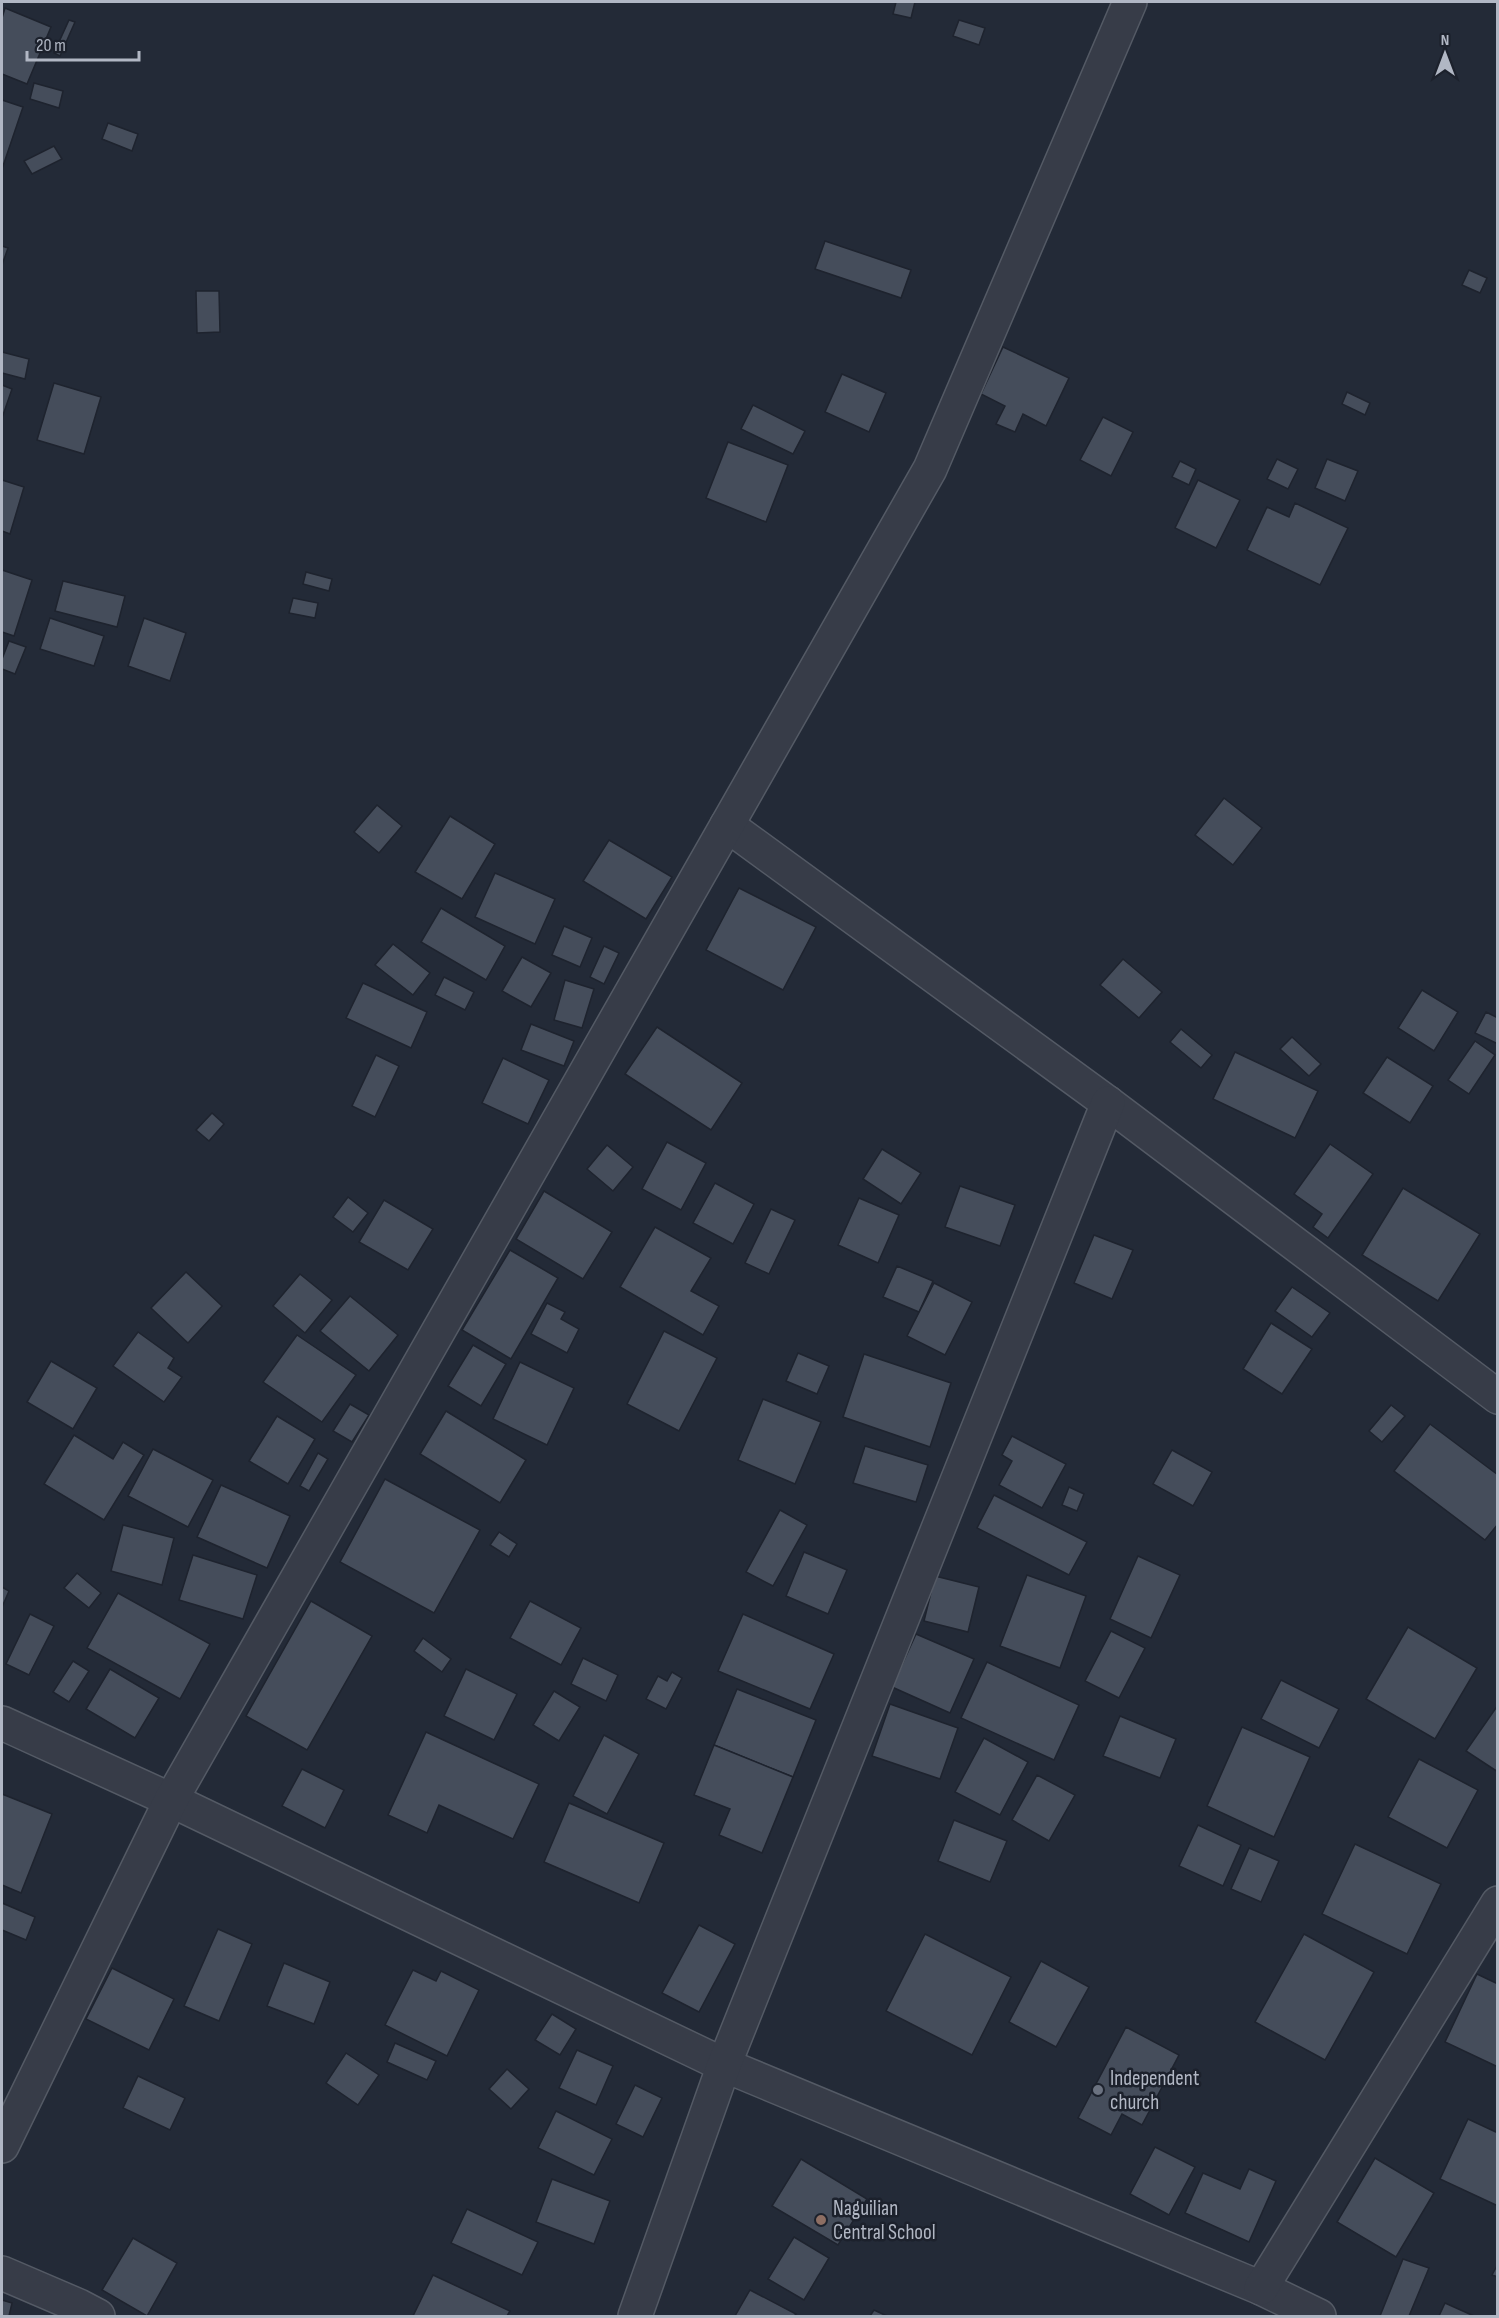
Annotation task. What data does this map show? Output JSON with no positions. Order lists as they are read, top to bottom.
{
  "places": ["Independent church", "Naguilian Central School"],
  "scale_bar": "20 m",
  "north": "top"
}
